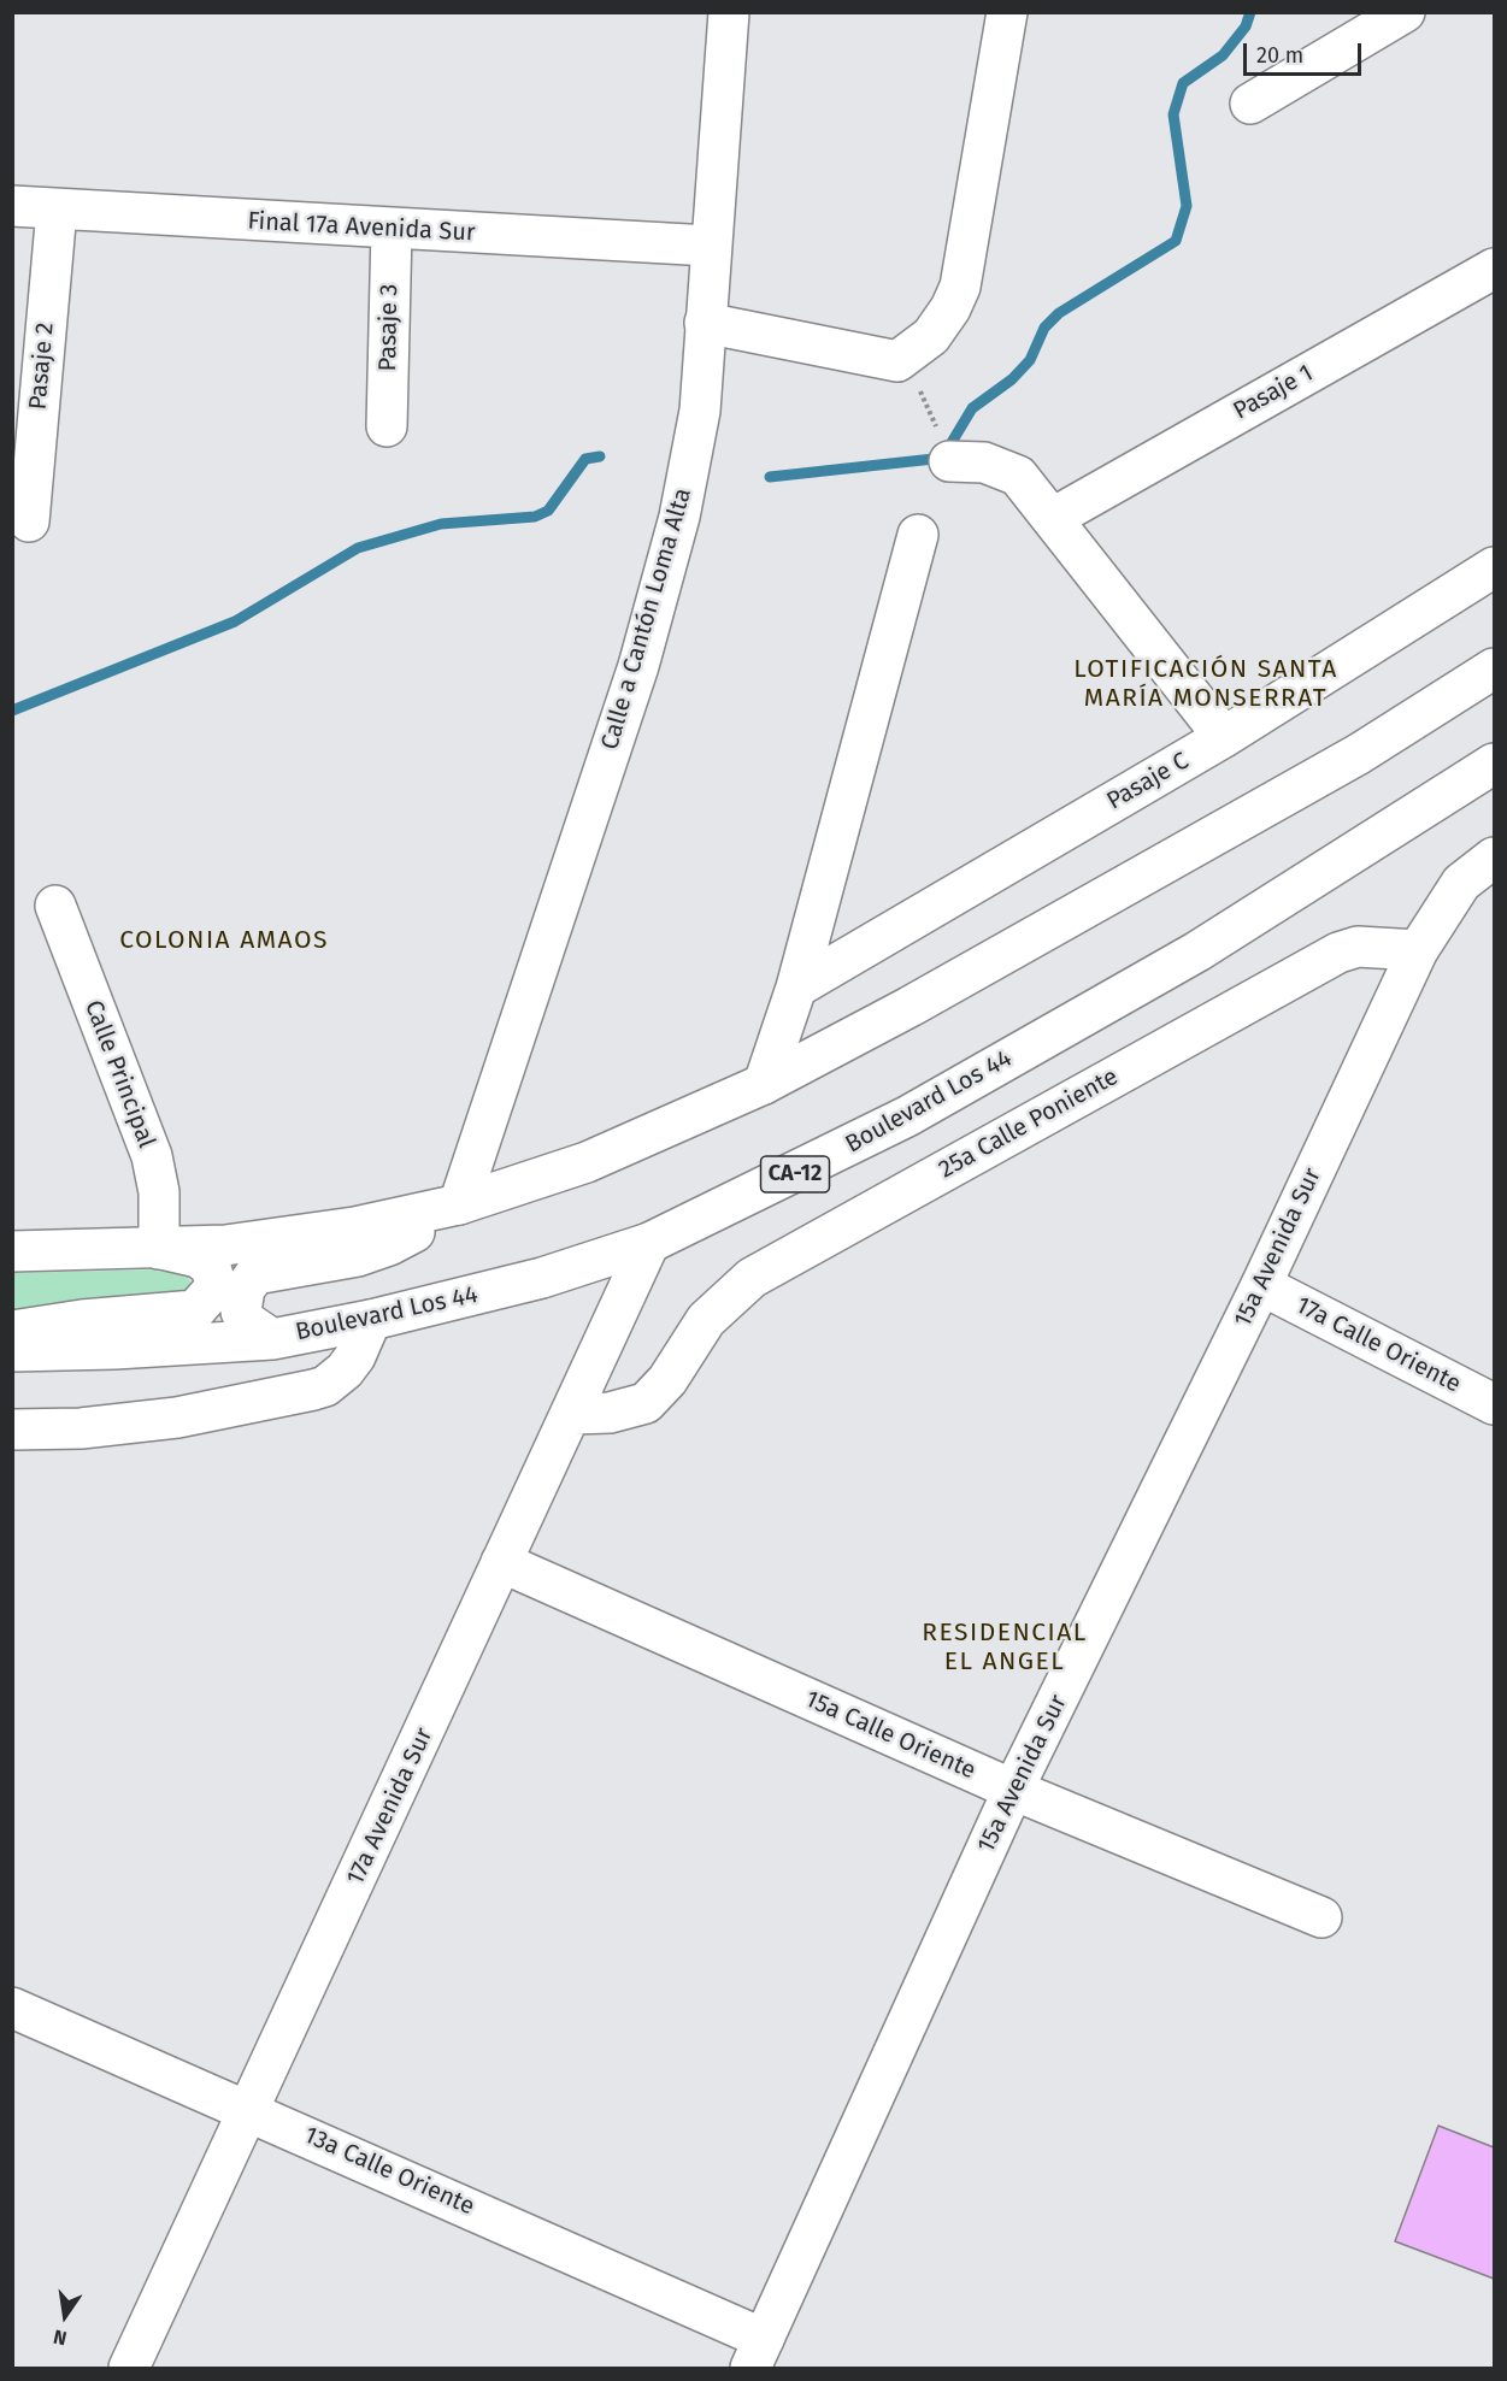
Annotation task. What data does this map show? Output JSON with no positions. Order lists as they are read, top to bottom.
{
  "streets": {
    "main road": [
      "Final 17a Avenida Sur",
      "Pasaje 3",
      "Pasaje 2",
      "Pasaje 1",
      "Calle a Cantón Loma Alta",
      "Pasaje C",
      "Calle Principal",
      "Boulevard Los 44",
      "25a Calle Poniente",
      "CA-12",
      "15a Avenida Sur",
      "17a Calle Oriente",
      "15a Calle Oriente",
      "17a Avenida Sur",
      "13a Calle Oriente"
    ]
  },
  "crossings": [
    ["Final 17a Avenida Sur", "Pasaje 3"],
    ["Final 17a Avenida Sur", "Pasaje 2"],
    ["Final 17a Avenida Sur", "Calle a Cantón Loma Alta"],
    ["Boulevard Los 44", "17a Avenida Sur"],
    ["25a Calle Poniente", "15a Avenida Sur"],
    ["25a Calle Poniente", "17a Avenida Sur"],
    ["15a Avenida Sur", "17a Calle Oriente"],
    ["15a Avenida Sur", "15a Calle Oriente"],
    ["15a Avenida Sur", "13a Calle Oriente"],
    ["15a Calle Oriente", "17a Avenida Sur"],
    ["17a Avenida Sur", "13a Calle Oriente"]
  ],
  "districts": ["LOTIFICACIÓN SANTA MARÍA MONSERRAT", "COLONIA AMAOS", "RESIDENCIAL EL ANGEL"],
  "scale_bar": "20 m",
  "north": "bottom"
}
